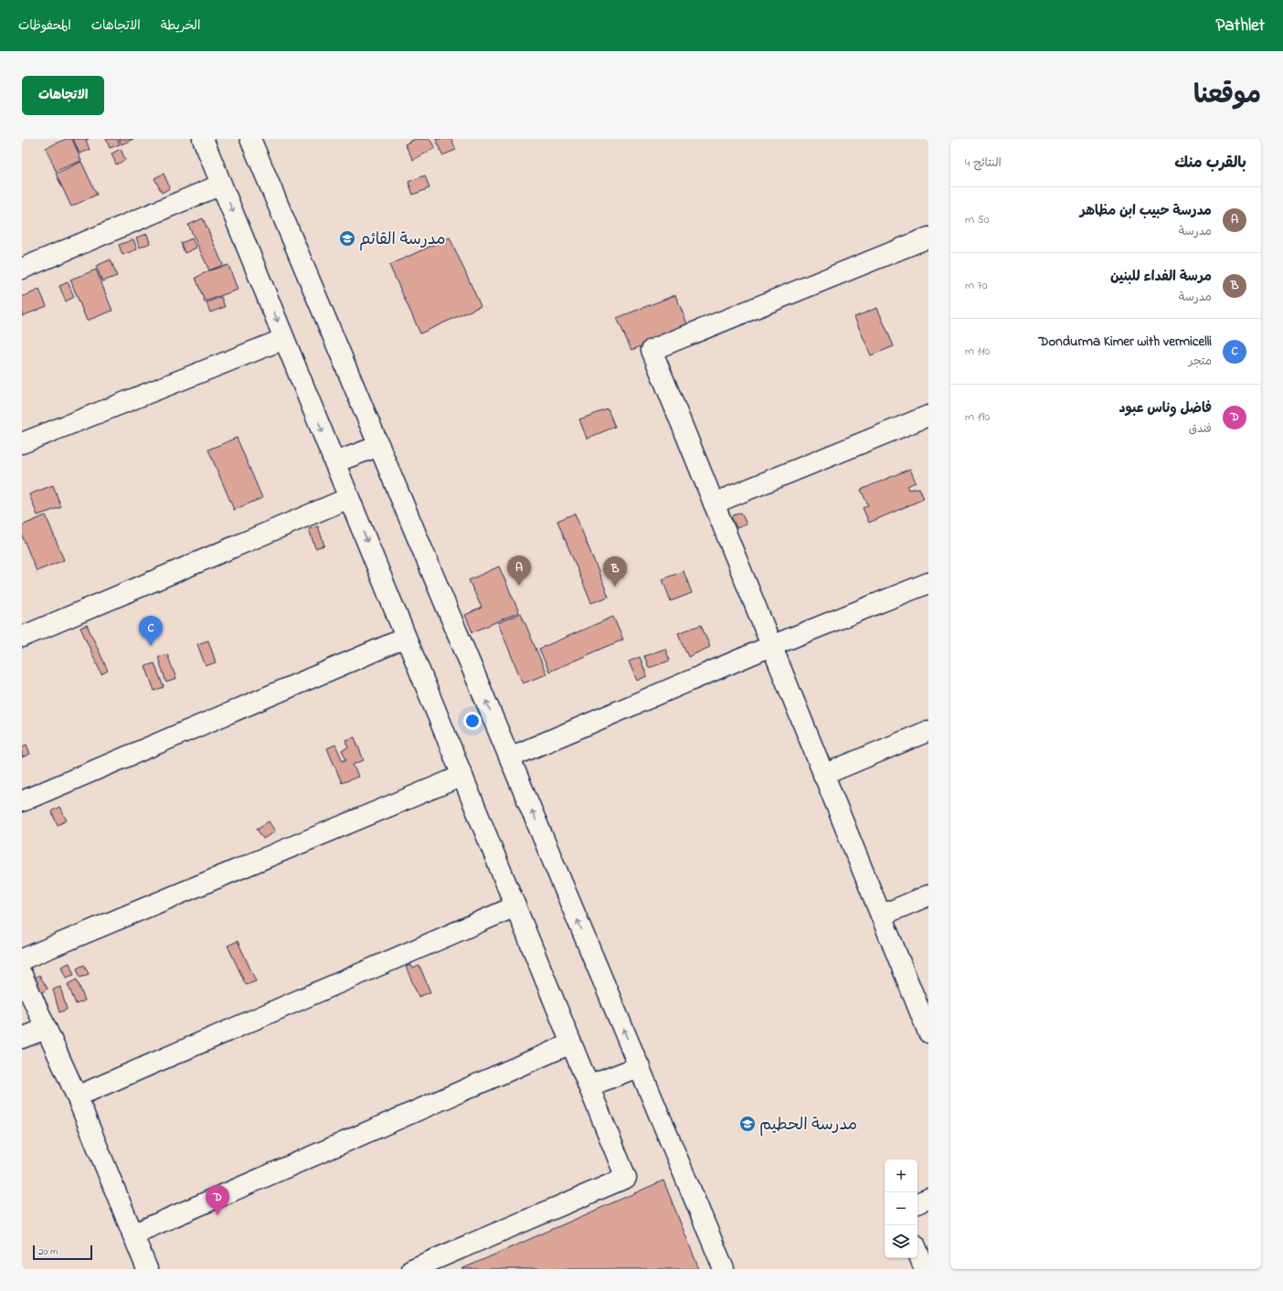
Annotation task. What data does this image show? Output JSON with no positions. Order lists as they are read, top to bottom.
{
  "places": {
    "school or university": ["مدرسة القائم", "مدرسة الحطيم"]
  },
  "scale_bar": "20 m",
  "page": {
    "header": "Pathlet",
    "nav": ["الخريطة", "الاتجاهات", "المحفوظات"],
    "title": "موقعنا",
    "buttons": "الاتجاهات",
    "heading": ["بالقرب منك", "النتائج: 4"],
    "list": [
      {
        "mark": "A",
        "name": "مدرسة حبيب ابن مظاهر",
        "note": "مدرسة",
        "value": "50 m"
      },
      {
        "mark": "B",
        "name": "مرسة الفداء للبنين",
        "note": "مدرسة",
        "value": "70 m"
      },
      {
        "mark": "C",
        "name": "Dondurma Kimer with vermicelli",
        "note": "متجر",
        "value": "110 m"
      },
      {
        "mark": "D",
        "name": "فاضل وناس عبود",
        "note": "فندق",
        "value": "190 m"
      }
    ],
    "pins": [
      "A",
      "B",
      "C",
      "D"
    ],
    "map_buttons": ["+", "−"],
    "scale": "20 m"
  }
}
